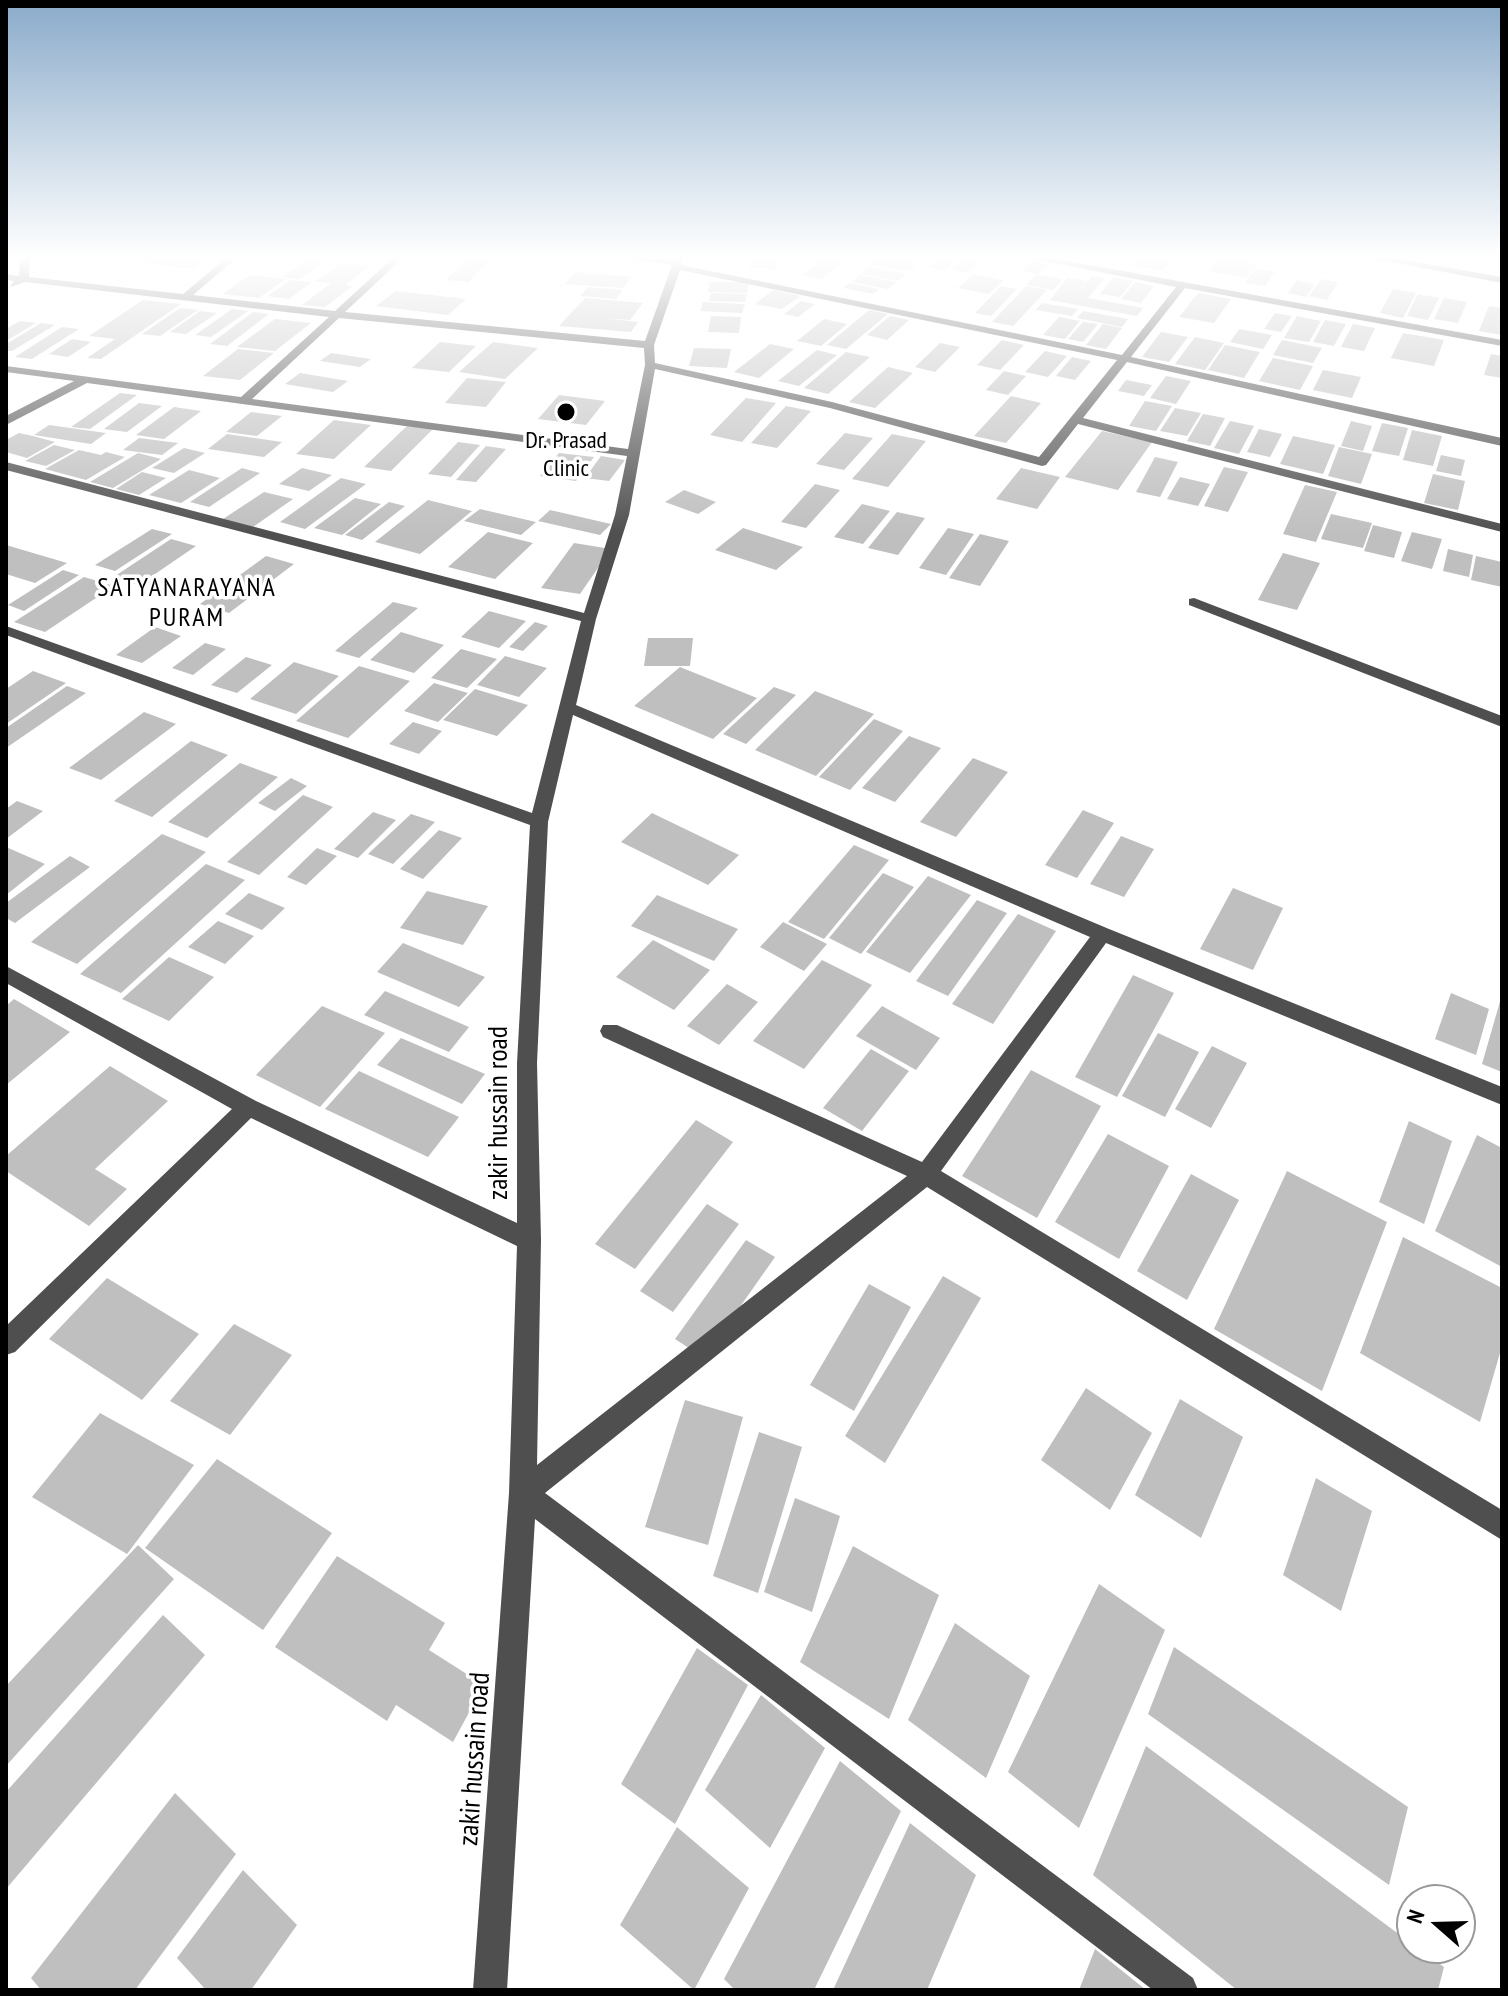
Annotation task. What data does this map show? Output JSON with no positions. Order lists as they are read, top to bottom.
{
  "streets": {
    "street": ["zakir hussain road"]
  },
  "districts": ["SATYANARAYANA PURAM"],
  "places": ["Dr. Prasad Clinic"],
  "north": "left"
}
